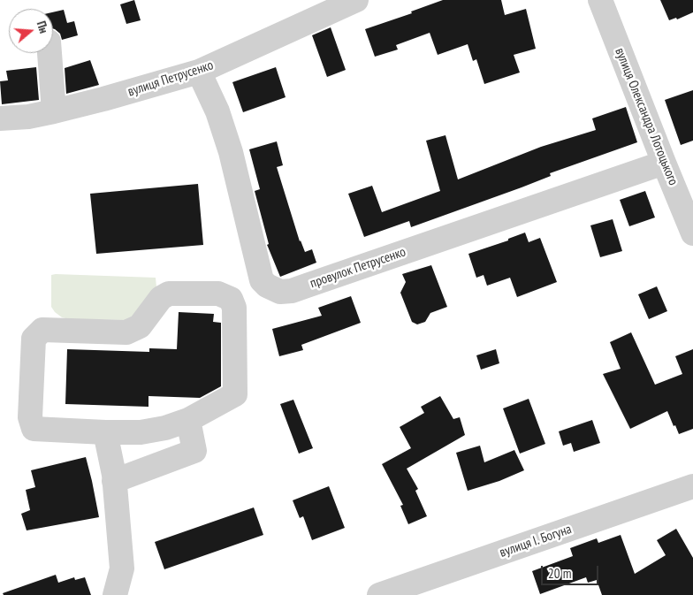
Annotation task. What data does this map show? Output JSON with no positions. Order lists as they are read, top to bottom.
{
  "streets": {
    "street": [
      "вулиця Петрусенко",
      "вулиця Олександра Лотоцького",
      "провулок Петрусенко",
      "вулиця І. Богуна"
    ]
  },
  "crossings": [
    ["вулиця Петрусенко", "провулок Петрусенко"],
    ["вулиця Олександра Лотоцького", "провулок Петрусенко"]
  ],
  "scale_bar": "20 m",
  "north": "right"
}
